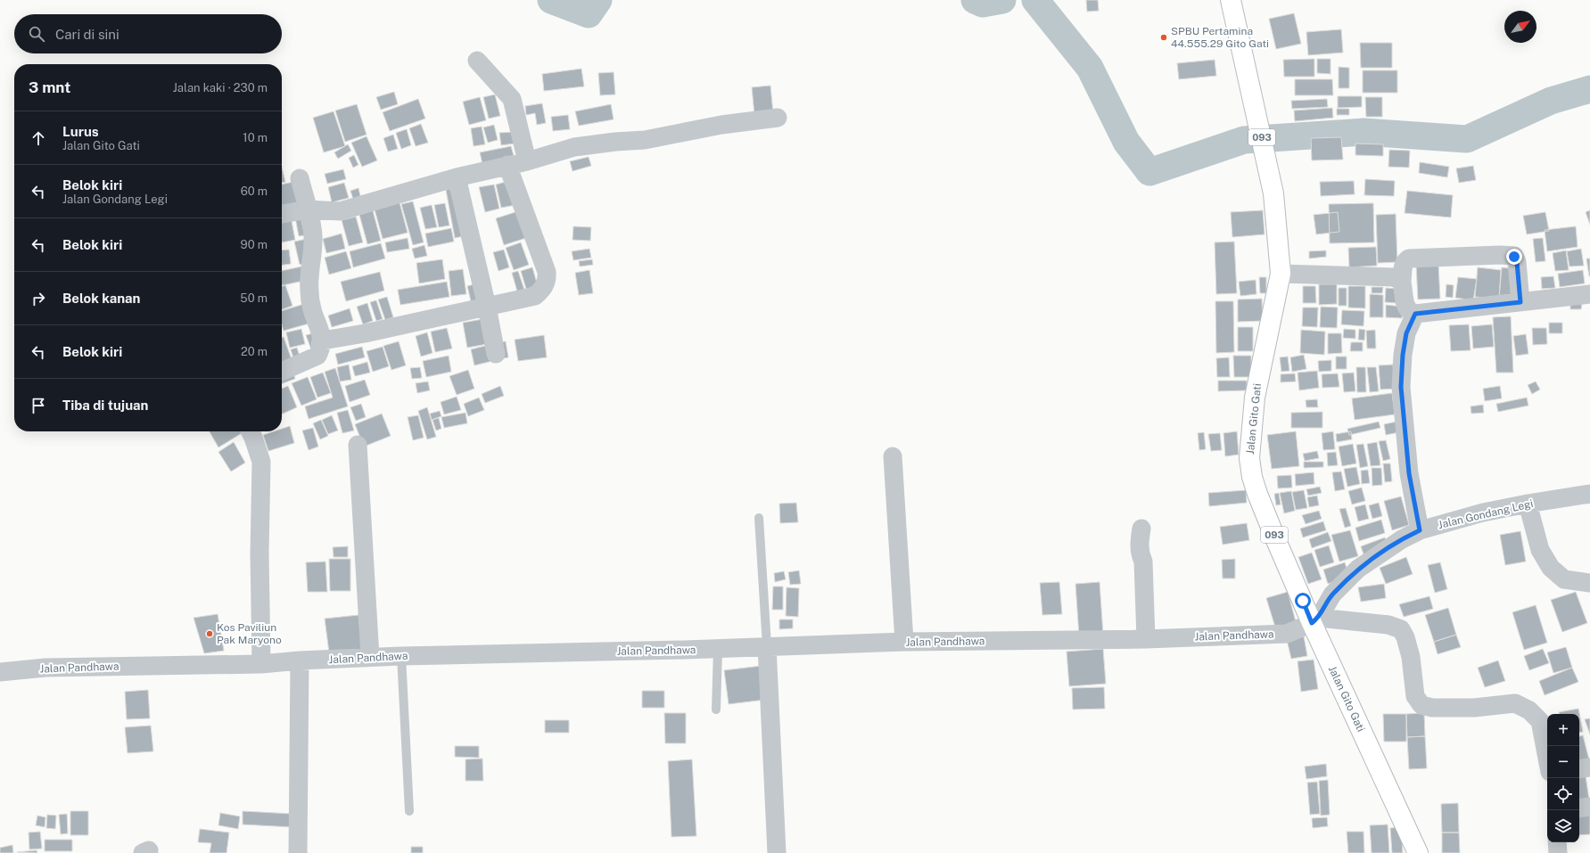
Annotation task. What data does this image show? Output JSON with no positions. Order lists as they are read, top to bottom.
{
  "streets": {
    "main road": ["093", "Jalan Gito Gati"],
    "street": ["Jalan Gondang Legi", "Jalan Pandhawa"]
  },
  "crossings": [
    ["Jalan Gito Gati", "Jalan Gondang Legi"],
    ["Jalan Gito Gati", "Jalan Pandhawa"],
    ["Jalan Gondang Legi", "Jalan Pandhawa"]
  ],
  "places": ["SPBU Pertamina 44.555.29 Gito Gati", "Kos Paviliun Pak Maryono"],
  "north": "top right",
  "page": {
    "search": "Cari di sini",
    "heading": ["3 mnt", "Jalan kaki · 230 m"],
    "list": [
      ["Lurus", "Jalan Gito Gati", "10 m"],
      ["Belok kiri", "Jalan Gondang Legi", "60 m"],
      ["Belok kiri", "90 m"],
      ["Belok kanan", "50 m"],
      ["Belok kiri", "20 m"],
      "Tiba di tujuan"
    ],
    "map_buttons": ["+", "−"]
  }
}
